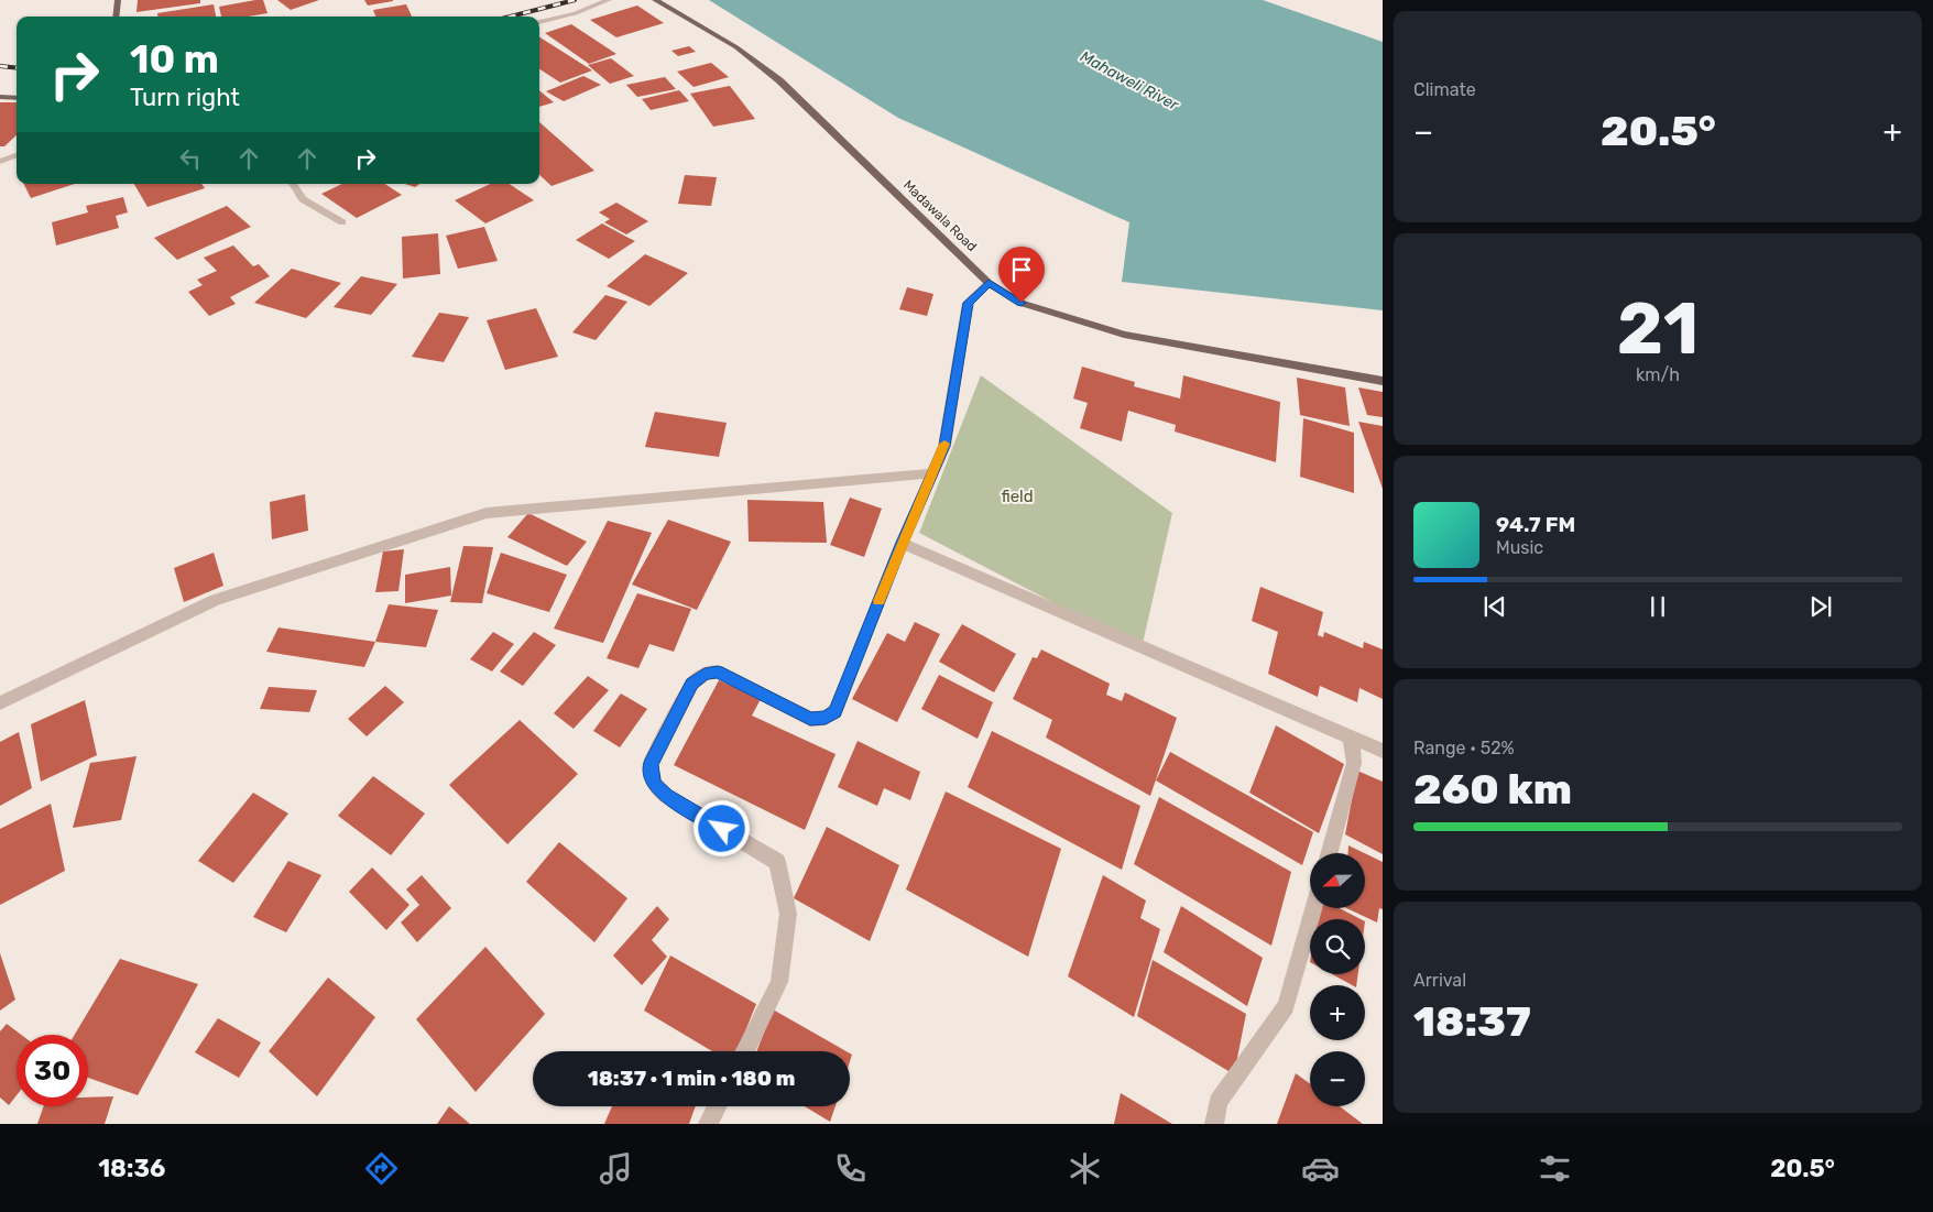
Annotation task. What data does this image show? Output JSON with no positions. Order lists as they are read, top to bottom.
{
  "streets": {
    "main road": ["Madawala Road"]
  },
  "water": ["Mahaweli River"],
  "parks": ["field"],
  "north": "left",
  "page": {
    "tile": [
      "Climate",
      ["21", "km/h"],
      ["Range · 52%", "260 km"],
      ["Arrival", "18:37"]
    ],
    "turn": ["10 m", "Turn right"],
    "heat": ["−", "20.5°", "+"],
    "song": ["94.7 FM", "Music"],
    "map_buttons": ["+", "−"],
    "limit": "30",
    "trip": "18:37 · 1 min · 180 m",
    "tabs": ["18:36", "20.5°"]
  }
}
